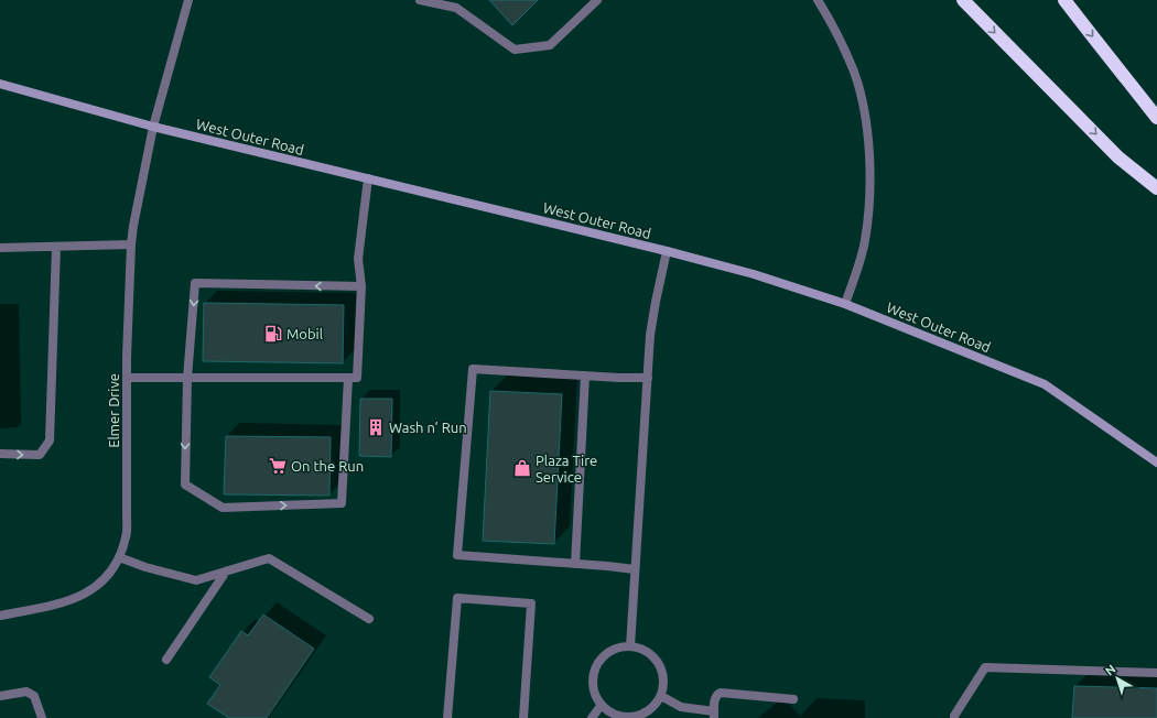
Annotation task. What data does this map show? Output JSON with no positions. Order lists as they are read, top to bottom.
{
  "streets": {
    "street": ["West Outer Road", "Elmer Drive"]
  },
  "crossings": [
    ["West Outer Road", "Elmer Drive"]
  ],
  "places": {
    "fuel station": ["Mobil"],
    "building": ["Wash n’ Run"],
    "supermarket": ["On the Run"],
    "shop": ["Plaza Tire Service"]
  },
  "north": "top left"
}
